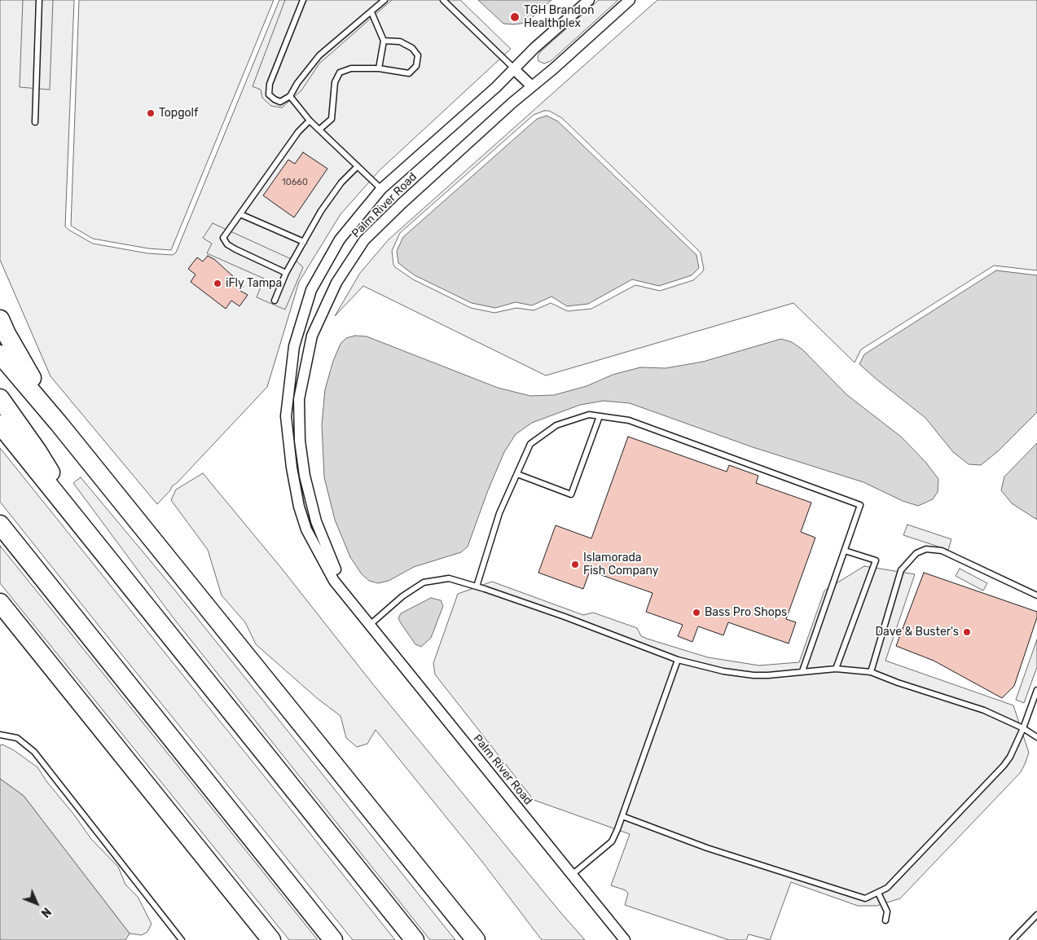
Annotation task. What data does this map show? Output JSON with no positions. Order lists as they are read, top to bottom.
{
  "streets": {
    "street": ["Palm River Road"]
  },
  "places": [
    "TGH Brandon Healthplex",
    "Topgolf",
    "iFly Tampa",
    "Islamorada Fish Company",
    "Bass Pro Shops",
    "Dave & Buster's"
  ],
  "house_numbers": ["10660"],
  "north": "bottom right"
}
